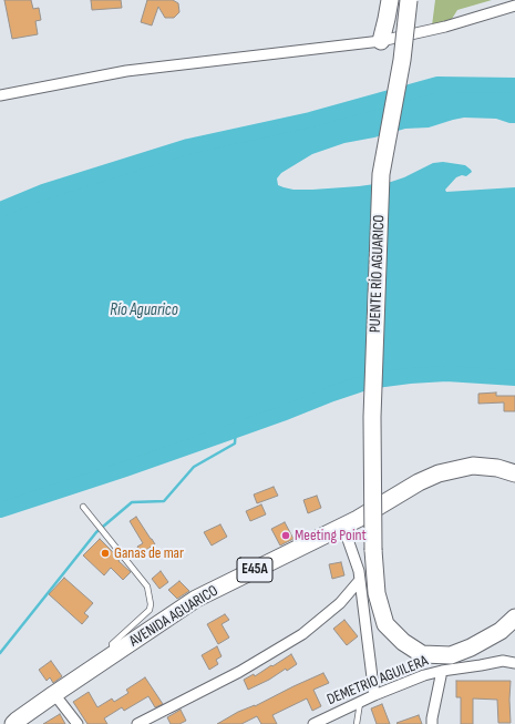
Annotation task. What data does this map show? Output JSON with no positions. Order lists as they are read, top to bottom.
{
  "streets": {
    "highway": ["PUENTE RÍO AGUARICO", "E45A", "AVENIDA AGUARICO"],
    "street": ["DEMETRIO AGUILERA"]
  },
  "water": ["Río Aguarico"],
  "places": ["Meeting Point", "Ganas de mar"]
}
